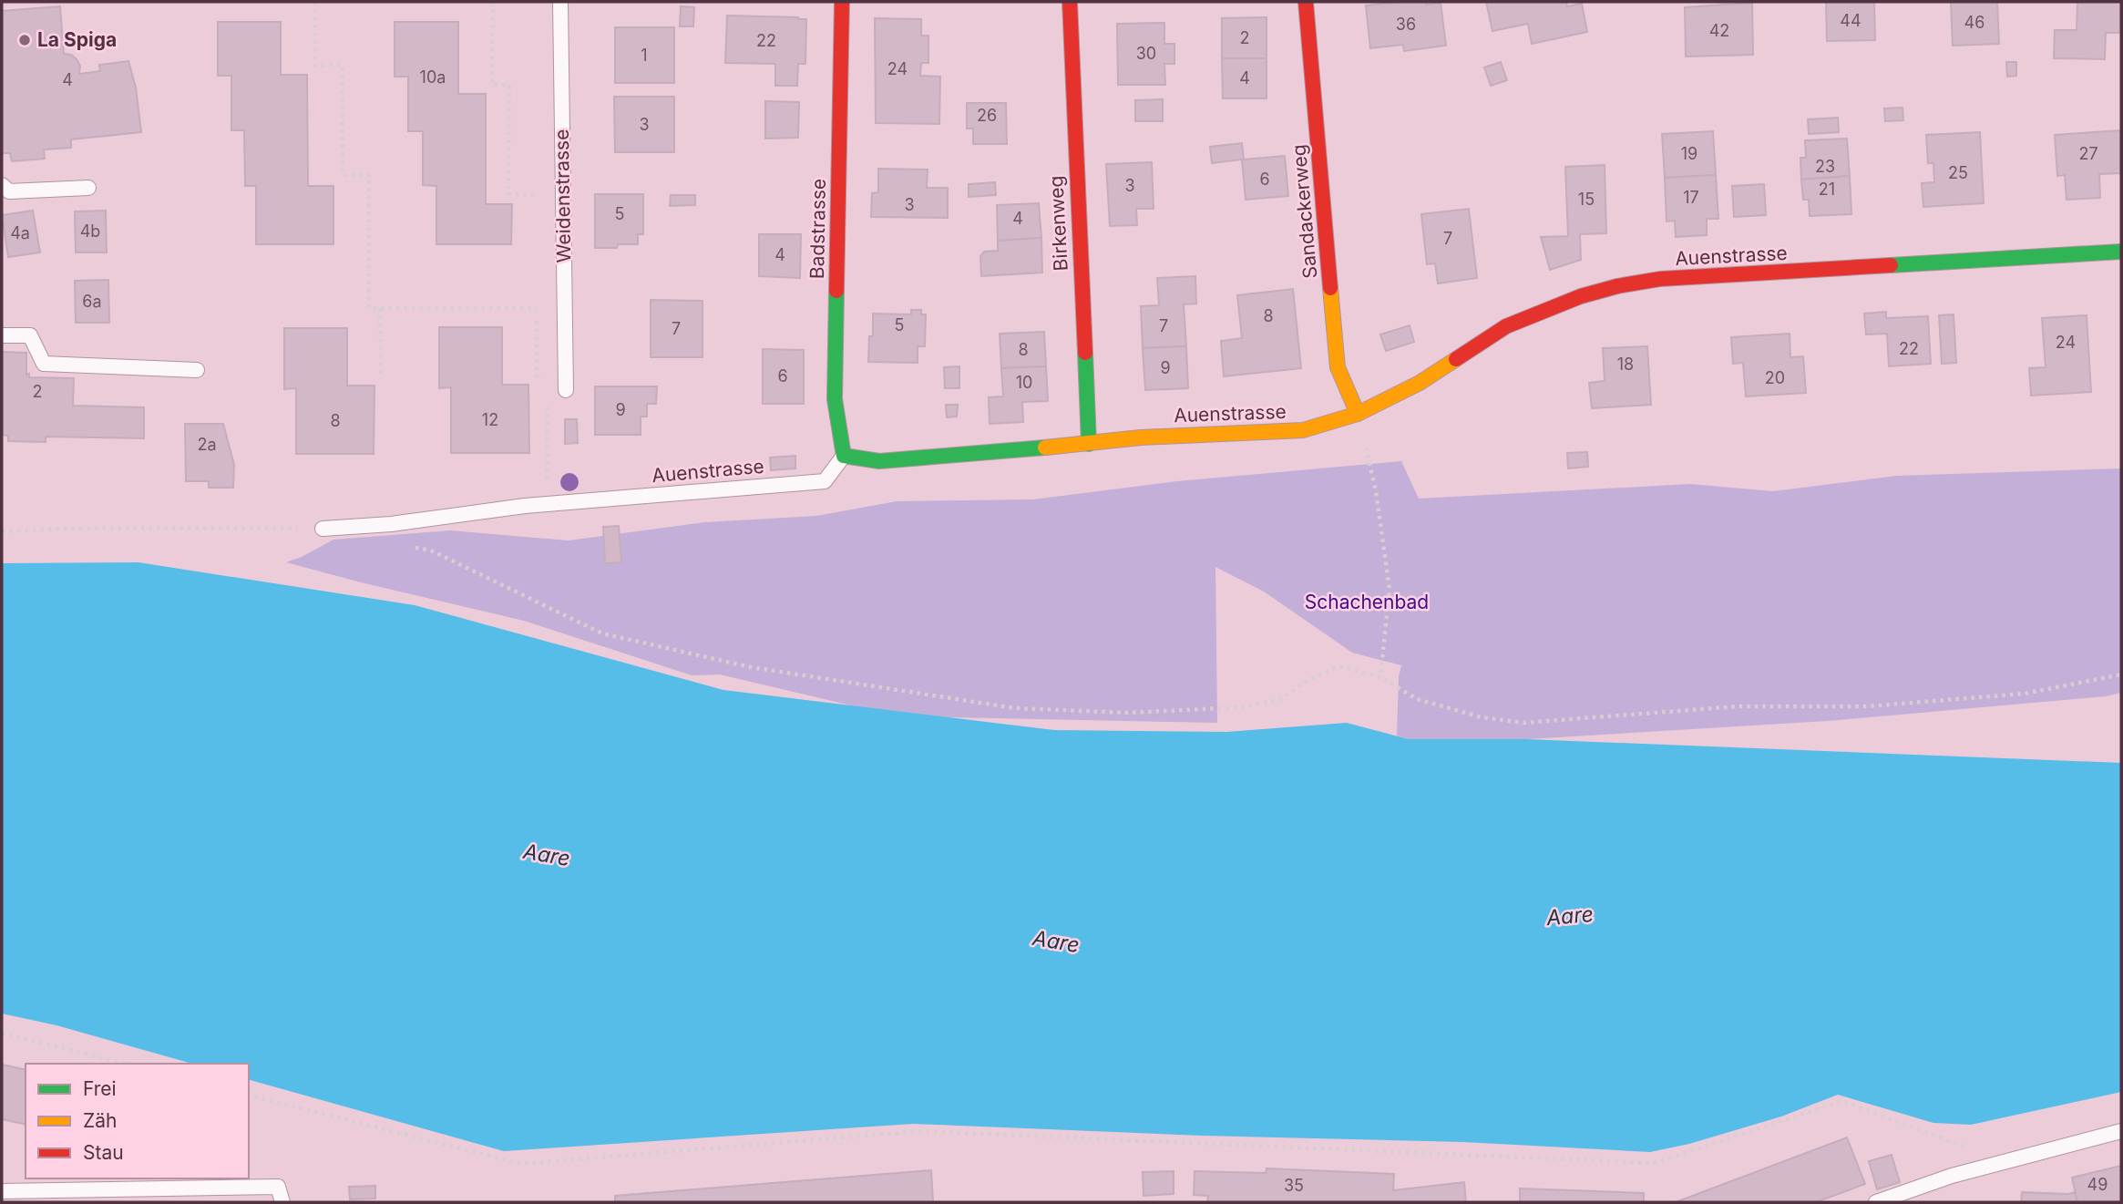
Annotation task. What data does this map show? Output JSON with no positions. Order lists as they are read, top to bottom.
{
  "streets": {
    "street": [
      "Sandackerweg",
      "Birkenweg",
      "Badstrasse",
      "Auenstrasse"
    ],
    "lane": ["Weidenstrasse"]
  },
  "crossings": [
    ["Sandackerweg", "Auenstrasse"],
    ["Birkenweg", "Auenstrasse"],
    ["Badstrasse", "Auenstrasse"]
  ],
  "water": ["Aare"],
  "parks": ["Schachenbad"],
  "places": ["La Spiga"],
  "house_numbers": [
    "44",
    "46",
    "36",
    "42",
    "2",
    "22",
    "30",
    "1",
    "24",
    "10a",
    "4",
    "4",
    "26",
    "3",
    "19",
    "27",
    "23",
    "25",
    "6",
    "3",
    "21",
    "17",
    "15",
    "3",
    "5",
    "4",
    "4b",
    "4a",
    "7",
    "4",
    "6a",
    "8",
    "5",
    "7",
    "7",
    "24",
    "22",
    "8",
    "18",
    "9",
    "6",
    "20",
    "10",
    "2",
    "9",
    "12",
    "8",
    "2a",
    "49",
    "35"
  ],
  "legend": ["Frei", "Zäh", "Stau"]
}
